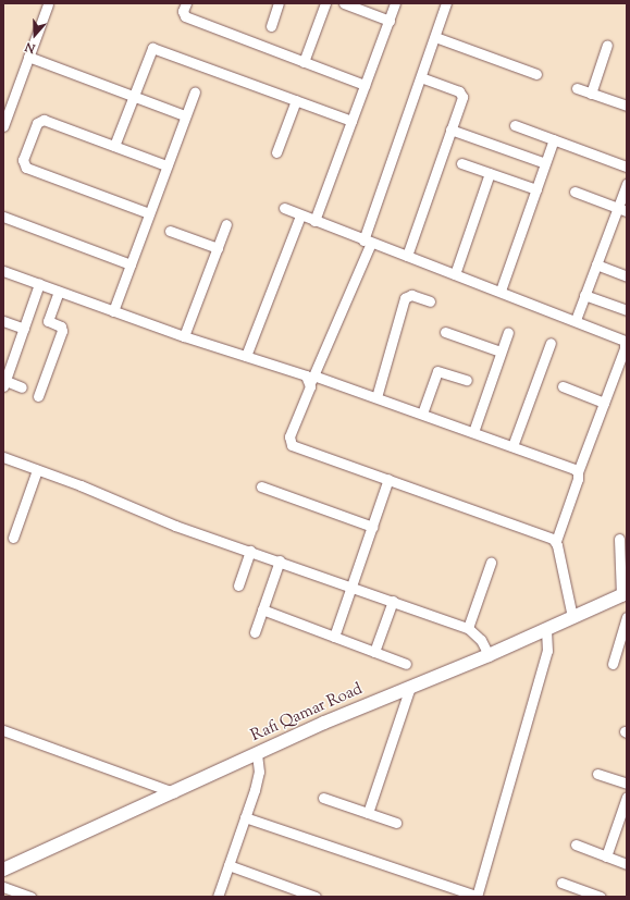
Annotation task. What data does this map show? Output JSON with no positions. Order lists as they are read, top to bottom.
{
  "streets": {
    "street": ["Rafi Qamar Road"]
  },
  "north": "bottom"
}
